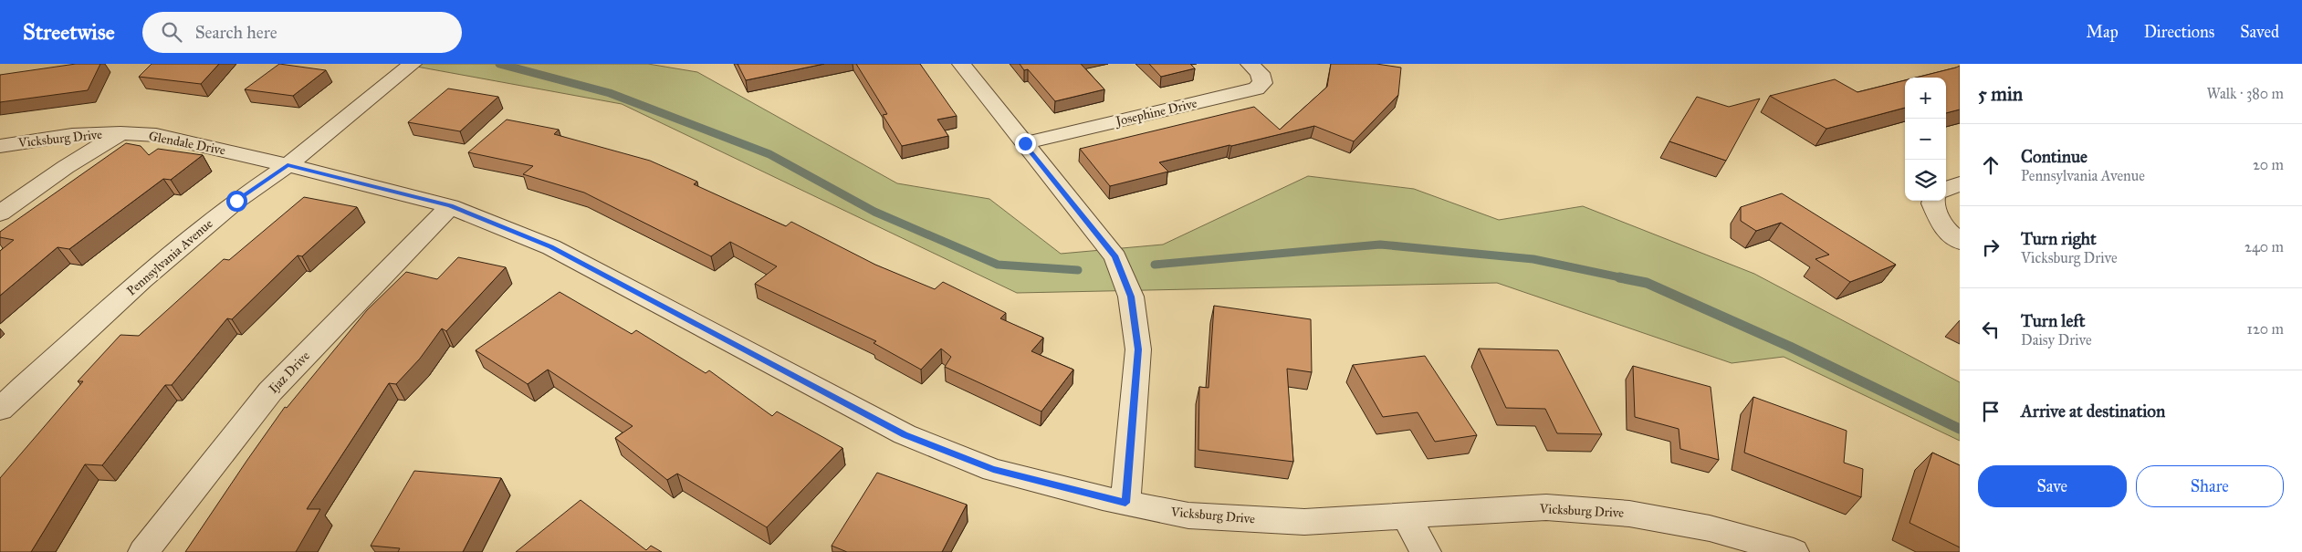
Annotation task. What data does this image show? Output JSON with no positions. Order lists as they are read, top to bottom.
{
  "streets": {
    "street": [
      "Josephine Drive",
      "Vicksburg Drive",
      "Glendale Drive",
      "Pennsylvania Avenue",
      "Ijaz Drive"
    ]
  },
  "crossings": [
    ["Vicksburg Drive", "Glendale Drive"],
    ["Vicksburg Drive", "Pennsylvania Avenue"],
    ["Vicksburg Drive", "Ijaz Drive"],
    ["Glendale Drive", "Pennsylvania Avenue"]
  ],
  "page": {
    "header": "Streetwise",
    "search": "Search here",
    "nav": ["Map", "Directions", "Saved"],
    "heading": ["5 min", "Walk · 380 m"],
    "map_buttons": ["+", "−"],
    "list": [
      ["Continue", "Pennsylvania Avenue", "20 m"],
      ["Turn right", "Vicksburg Drive", "240 m"],
      ["Turn left", "Daisy Drive", "120 m"],
      "Arrive at destination"
    ],
    "buttons": ["Save", "Share"]
  }
}
